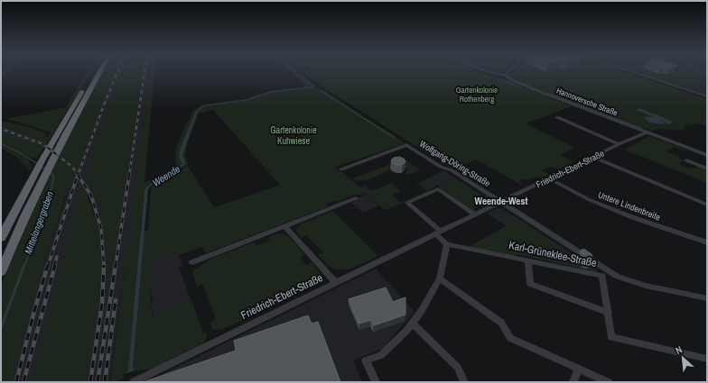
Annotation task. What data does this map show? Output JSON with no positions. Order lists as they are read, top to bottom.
{
  "streets": {
    "street": [
      "Hannoversche Straße",
      "Wolfgang-Döring-Straße",
      "Friedrich-Ebert-Straße",
      "Untere Lindenbreite",
      "Karl-Grüneklee-Straße"
    ]
  },
  "crossings": [
    ["Hannoversche Straße", "Friedrich-Ebert-Straße"],
    ["Wolfgang-Döring-Straße", "Friedrich-Ebert-Straße"],
    ["Wolfgang-Döring-Straße", "Karl-Grüneklee-Straße"],
    ["Friedrich-Ebert-Straße", "Untere Lindenbreite"]
  ],
  "districts": ["Weende-West"],
  "water": ["Weende", "Mittelangergraben"],
  "parks": ["Gartenkolonie Rothenberg", "Gartenkolonie Kuhwiese"],
  "north": "top left"
}
